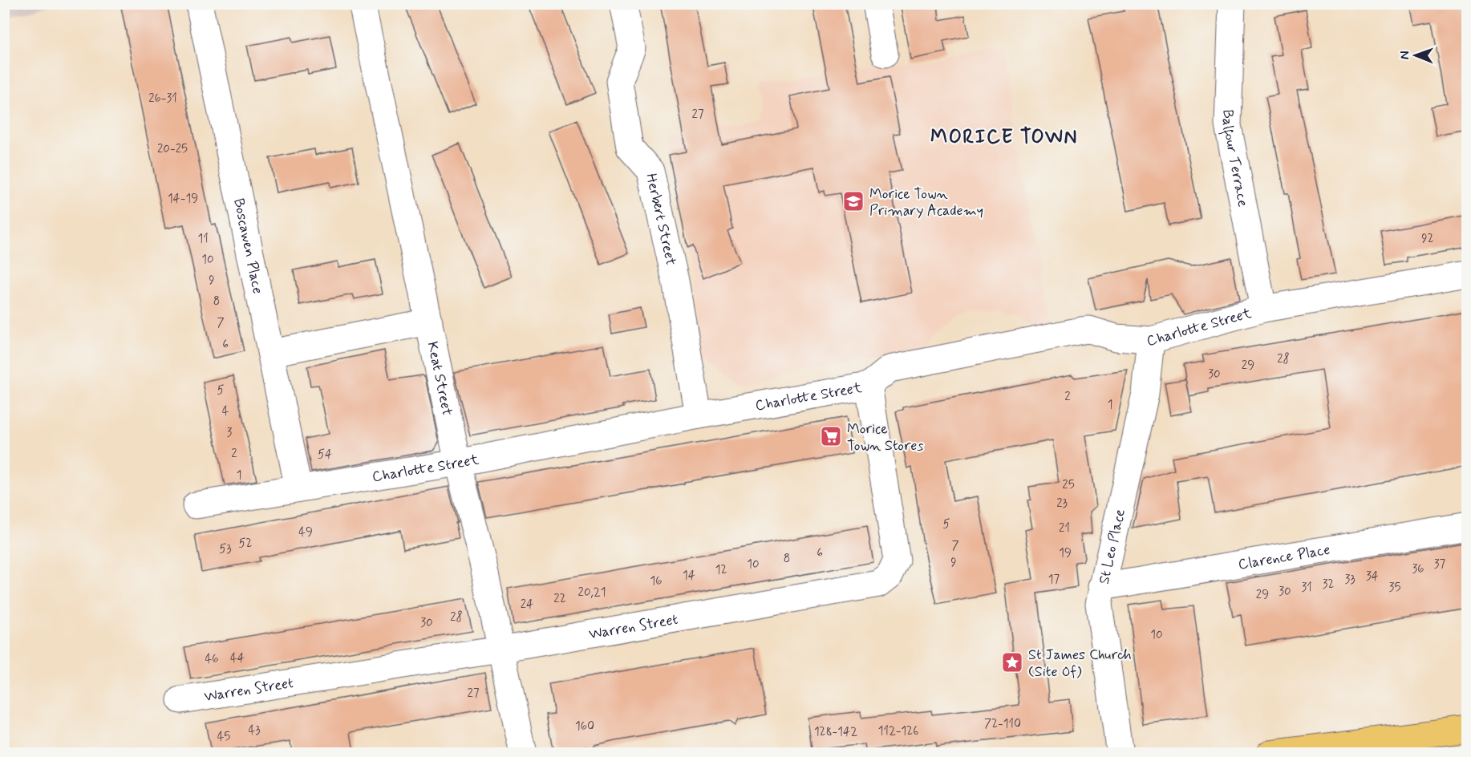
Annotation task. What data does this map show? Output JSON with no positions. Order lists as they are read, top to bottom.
{
  "streets": {
    "street": [
      "Balfour Terrace",
      "Herbert Street",
      "Boscawen Place",
      "Charlotte Street",
      "Keat Street",
      "St Leo Place",
      "Clarence Place",
      "Warren Street"
    ]
  },
  "crossings": [
    ["Balfour Terrace", "Charlotte Street"],
    ["Herbert Street", "Charlotte Street"],
    ["Boscawen Place", "Charlotte Street"],
    ["Charlotte Street", "Keat Street"],
    ["Charlotte Street", "St Leo Place"],
    ["Charlotte Street", "Warren Street"],
    ["Keat Street", "Warren Street"],
    ["St Leo Place", "Clarence Place"]
  ],
  "districts": ["MORICE TOWN"],
  "places": {
    "school or university": ["Morice Town Primary Academy"],
    "supermarket": ["Morice Town Stores"],
    "place": ["St James Church (Site Of)"]
  },
  "house_numbers": [
    "26-31",
    "27",
    "20-25",
    "14-19",
    "11",
    "92",
    "10",
    "9",
    "8",
    "7",
    "6",
    "28",
    "29",
    "30",
    "5",
    "2",
    "1",
    "4",
    "3",
    "2",
    "54",
    "1",
    "25",
    "23",
    "5",
    "21",
    "49",
    "52",
    "7",
    "53",
    "6",
    "19",
    "8",
    "9",
    "10",
    "37",
    "36",
    "12",
    "14",
    "34",
    "17",
    "33",
    "16",
    "32",
    "31",
    "35",
    "30",
    "20,21",
    "29",
    "22",
    "24",
    "28",
    "30",
    "10",
    "44",
    "46",
    "27",
    "72-110",
    "160",
    "43",
    "112-126",
    "128-142",
    "45"
  ],
  "north": "left"
}
